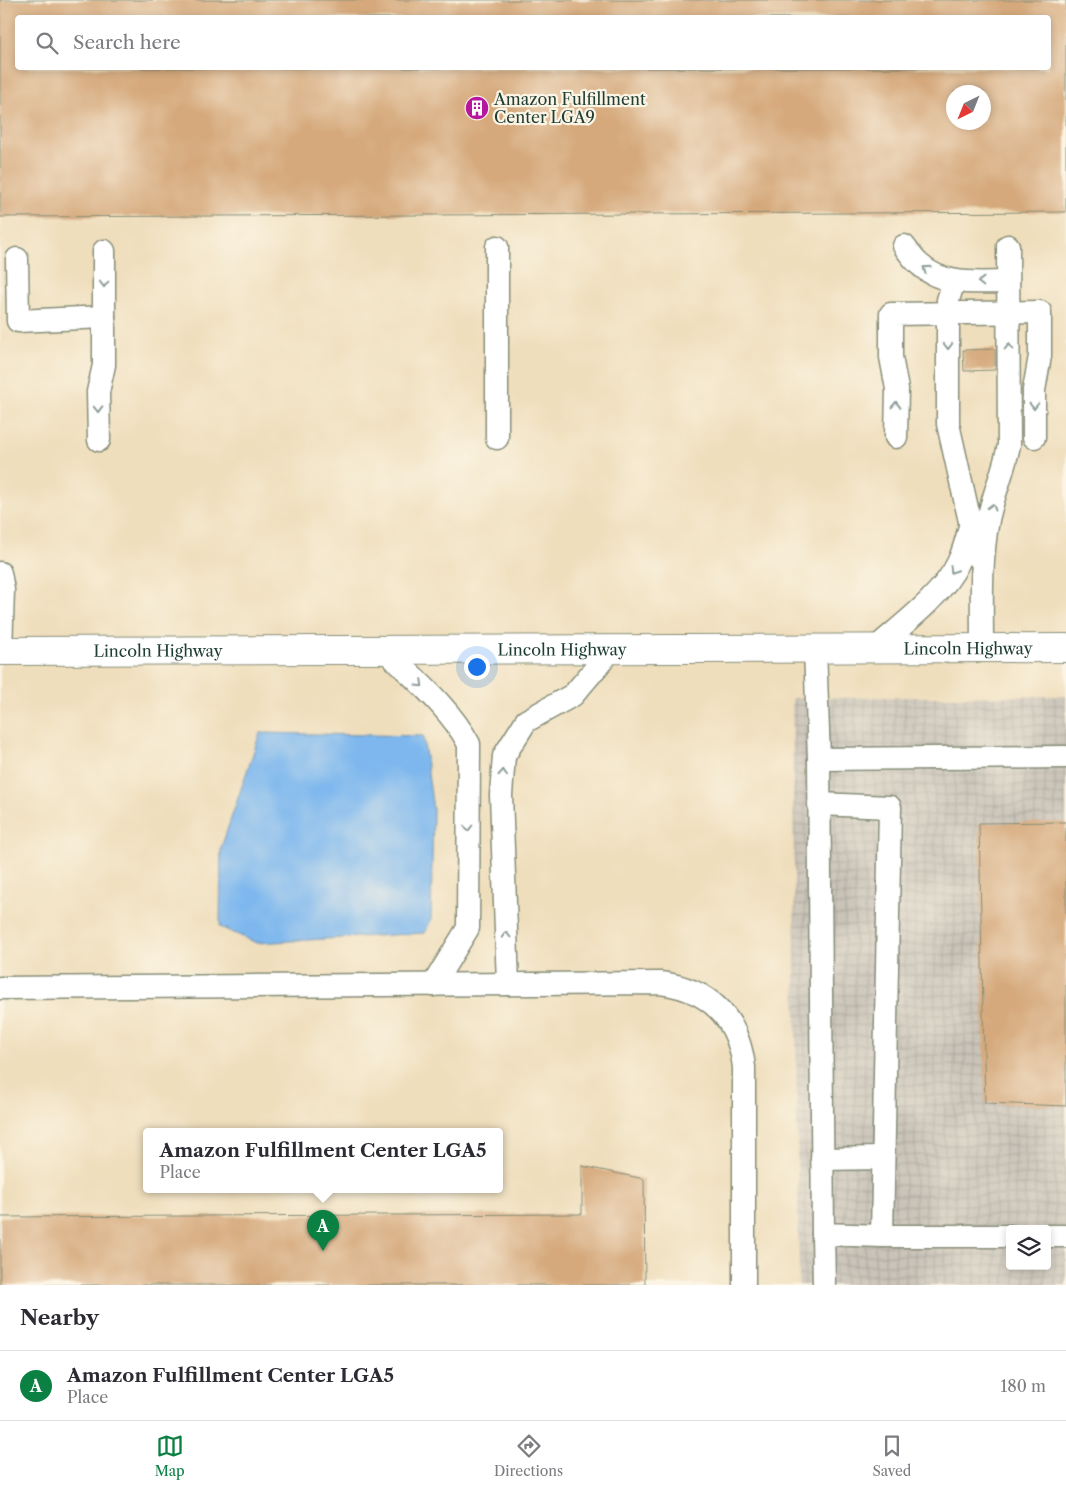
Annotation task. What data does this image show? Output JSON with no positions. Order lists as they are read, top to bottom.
{
  "streets": {
    "main road": ["Lincoln Highway"]
  },
  "places": {
    "building": ["Amazon Fulfillment Center LGA9"]
  },
  "north": "bottom left",
  "page": {
    "search": "Search here",
    "popup": ["Amazon Fulfillment Center LGA5", "Place"],
    "pins": "A",
    "heading": "Nearby",
    "list": [
      {
        "mark": "A",
        "name": "Amazon Fulfillment Center LGA5",
        "note": "Place",
        "value": "180 m"
      }
    ],
    "nav": ["Map", "Directions", "Saved"]
  }
}
